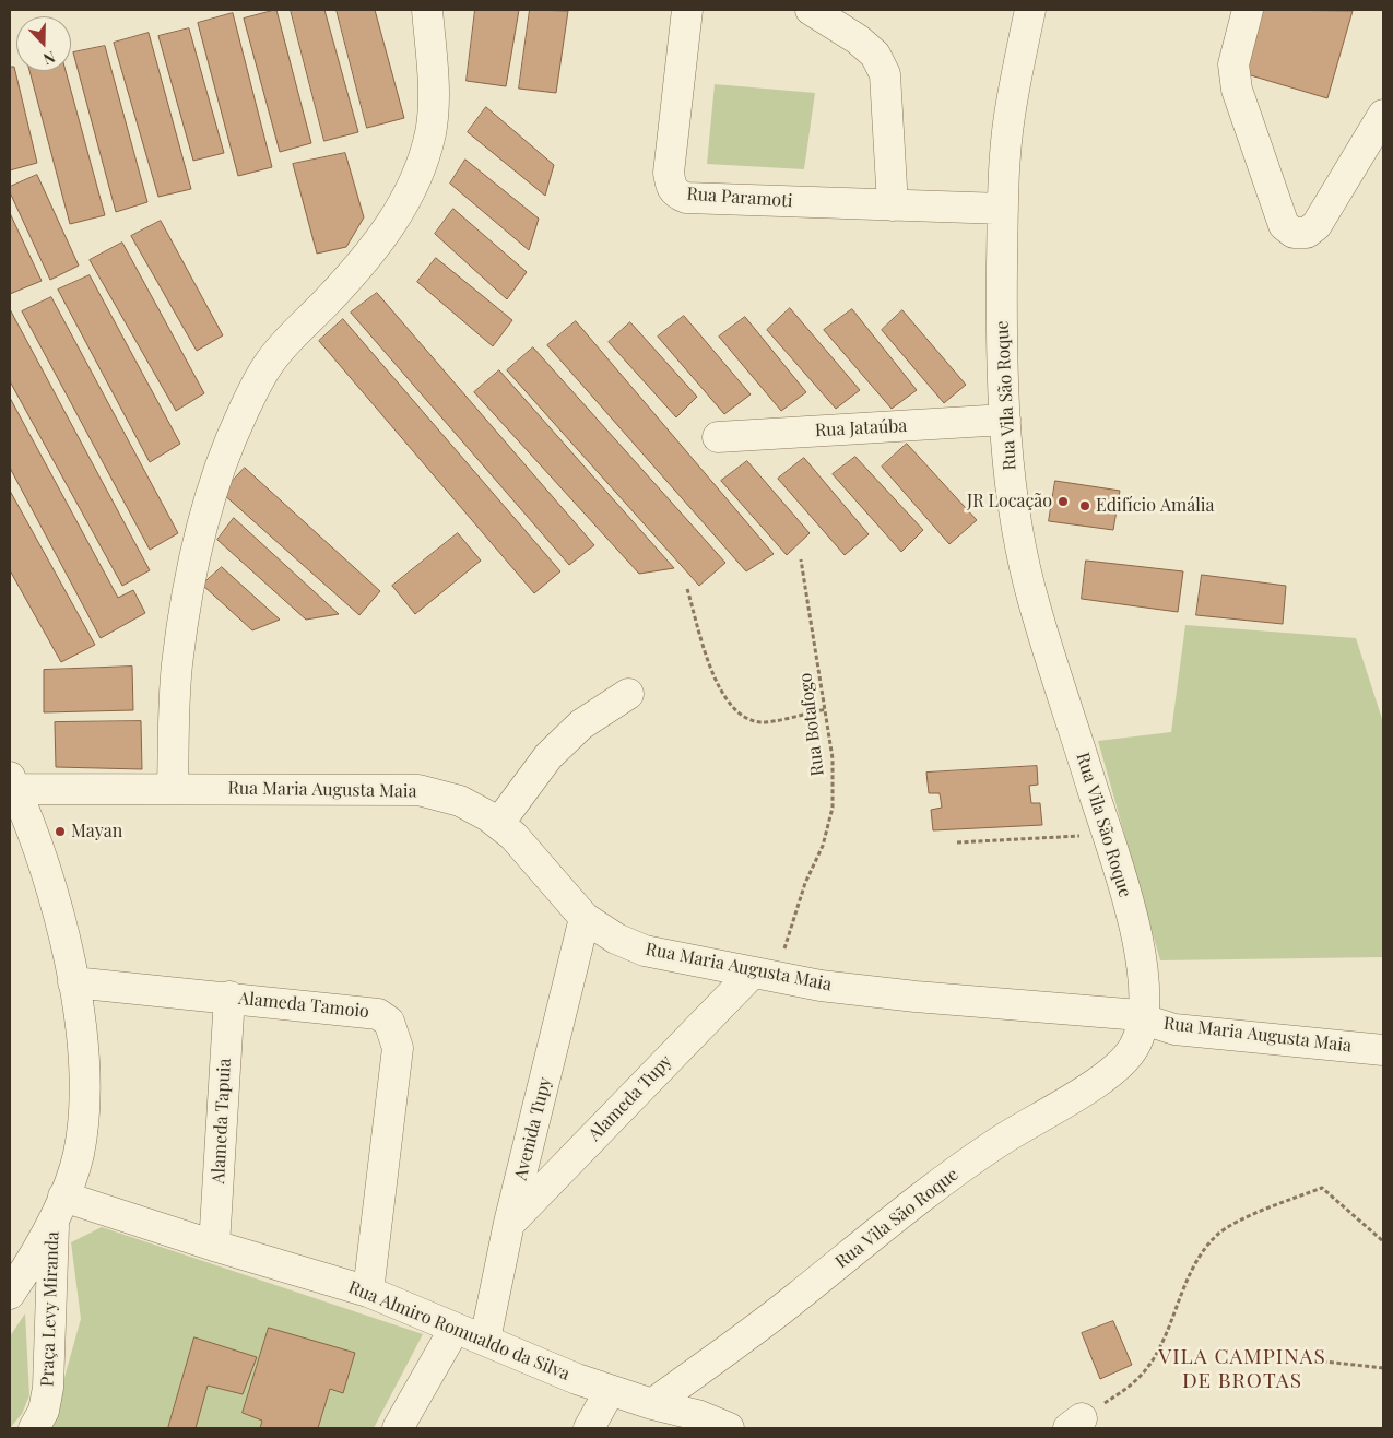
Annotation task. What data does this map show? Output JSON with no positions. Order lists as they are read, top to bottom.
{
  "streets": {
    "street": [
      "Rua Paramoti",
      "Rua Vila São Roque",
      "Rua Jataúba",
      "Rua Maria Augusta Maia",
      "Alameda Tamoio",
      "Alameda Tupy",
      "Alameda Tapuia",
      "Avenida Tupy",
      "Praça Levy Miranda",
      "Rua Almiro Romualdo da Silva"
    ],
    "path": ["Rua Botafogo"]
  },
  "crossings": [
    ["Rua Paramoti", "Rua Vila São Roque"],
    ["Rua Vila São Roque", "Rua Jataúba"],
    ["Rua Vila São Roque", "Rua Maria Augusta Maia"],
    ["Rua Vila São Roque", "Rua Almiro Romualdo da Silva"],
    ["Rua Botafogo", "Rua Maria Augusta Maia"],
    ["Rua Botafogo", "Alameda Tupy"],
    ["Rua Maria Augusta Maia", "Alameda Tupy"],
    ["Rua Maria Augusta Maia", "Avenida Tupy"],
    ["Alameda Tamoio", "Alameda Tapuia"],
    ["Alameda Tamoio", "Rua Almiro Romualdo da Silva"],
    ["Alameda Tupy", "Avenida Tupy"],
    ["Alameda Tapuia", "Rua Almiro Romualdo da Silva"],
    ["Avenida Tupy", "Rua Almiro Romualdo da Silva"],
    ["Praça Levy Miranda", "Rua Almiro Romualdo da Silva"]
  ],
  "districts": ["VILA CAMPINAS DE BROTAS"],
  "places": ["JR Locação", "Edifício Amália", "Mayan"],
  "north": "bottom"
}
